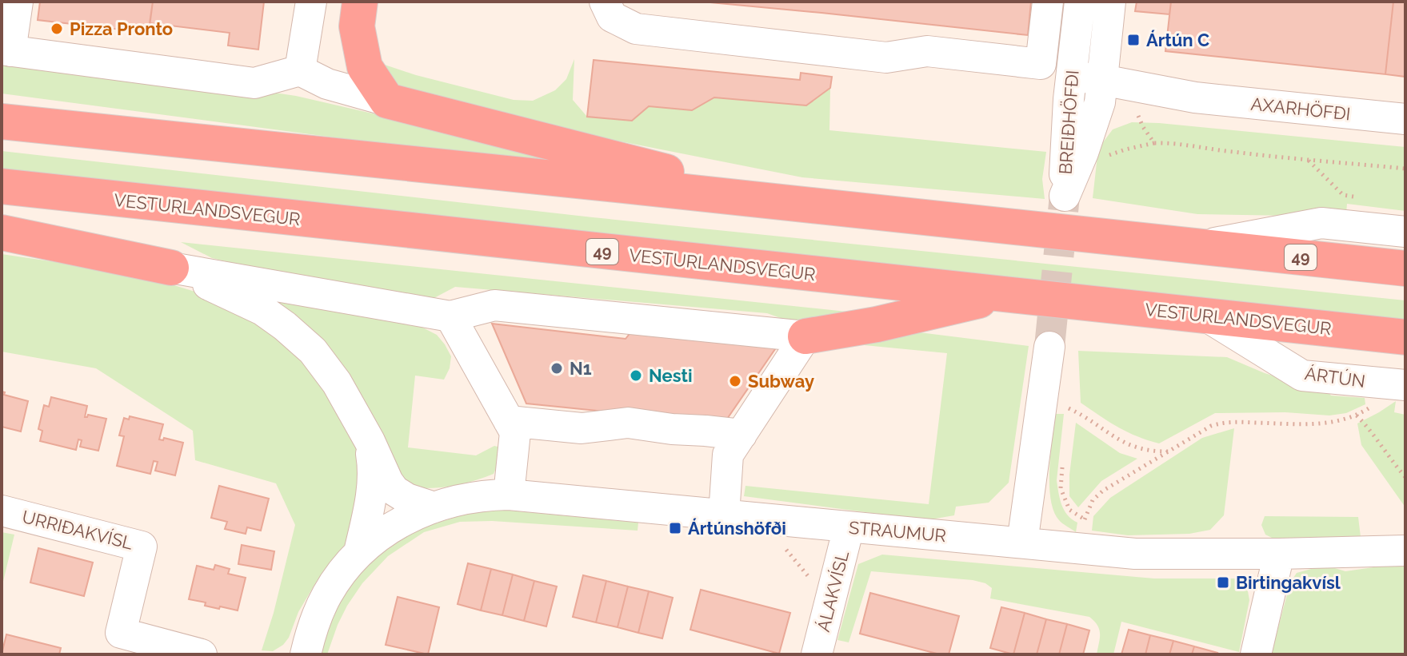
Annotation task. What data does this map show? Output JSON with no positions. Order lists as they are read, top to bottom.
{
  "streets": {
    "highway": ["VESTURLANDSVEGUR", "49"],
    "street": [
      "AXARHÖFÐI",
      "BREIÐHÖFÐI",
      "ÁRTÚN",
      "URRIÐAKVÍSL",
      "STRAUMUR",
      "ÁLAKVÍSL"
    ]
  },
  "crossings": [
    ["AXARHÖFÐI", "BREIÐHÖFÐI"],
    ["VESTURLANDSVEGUR", "ÁRTÚN"],
    ["STRAUMUR", "ÁLAKVÍSL"]
  ],
  "places": {
    "other": [
      "Pizza Pronto",
      "N1",
      "Nesti",
      "Subway"
    ],
    "transit": ["Ártún C", "Ártúnshöfði", "Birtingakvísl"]
  }
}
